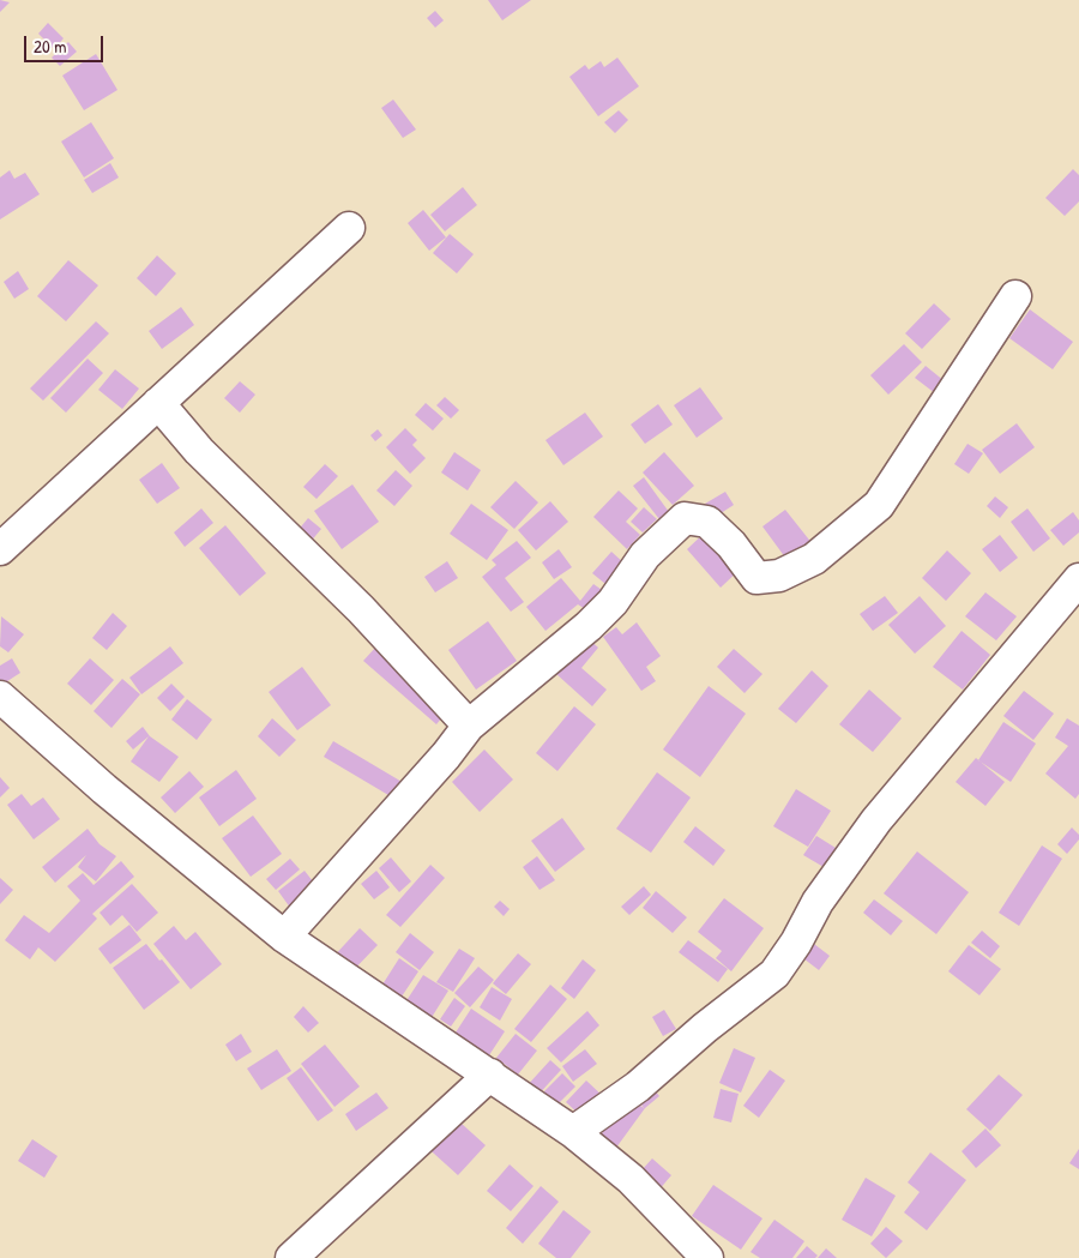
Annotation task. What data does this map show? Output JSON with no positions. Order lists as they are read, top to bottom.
{
  "scale_bar": "20 m"
}
